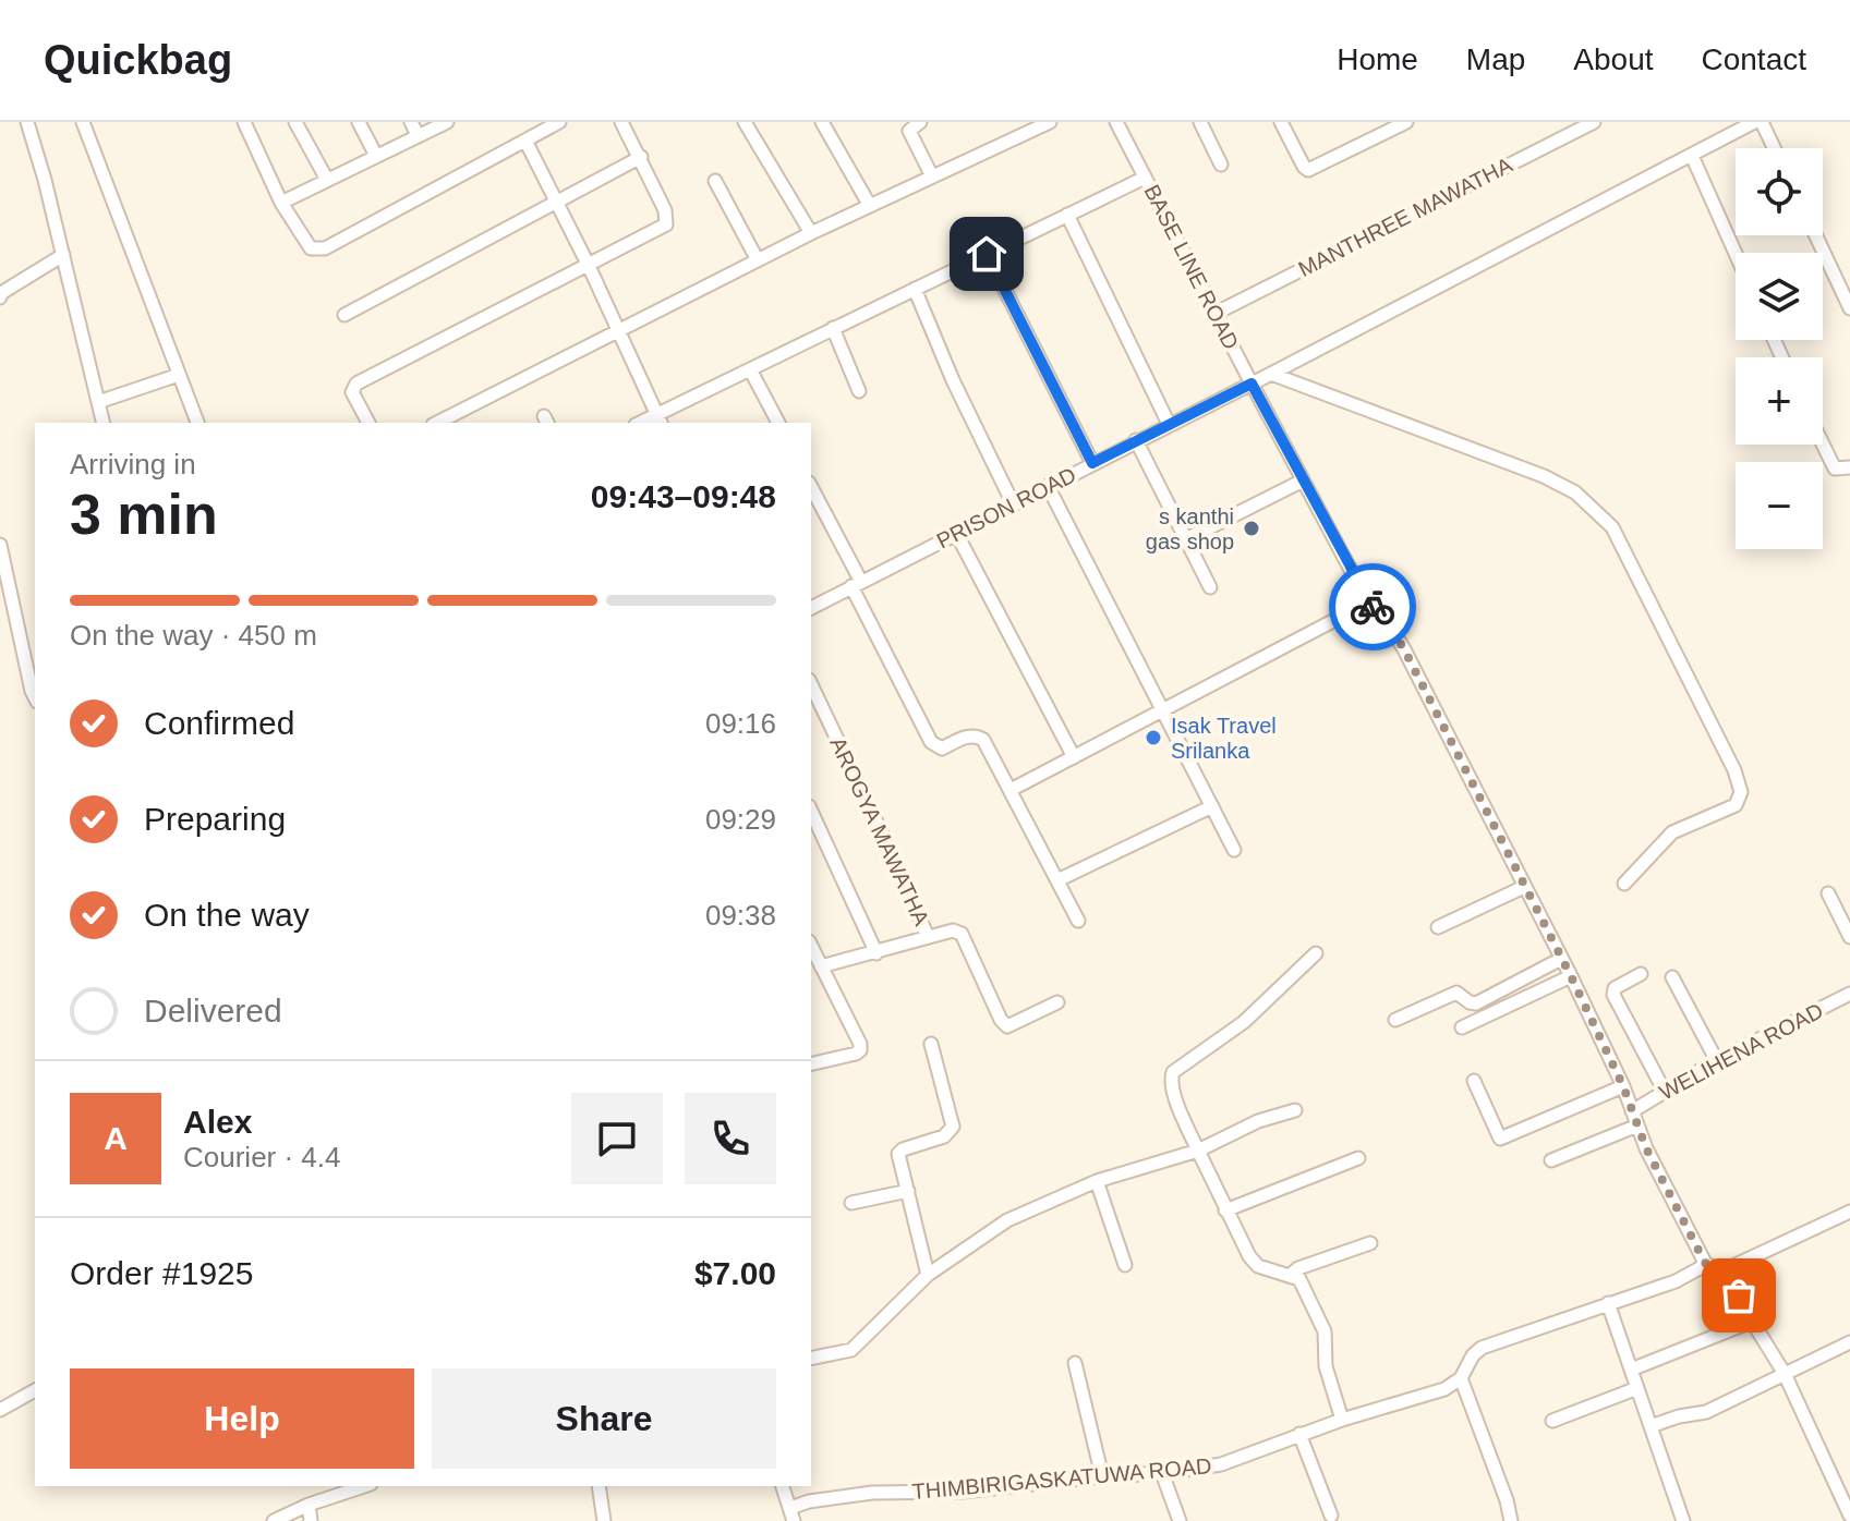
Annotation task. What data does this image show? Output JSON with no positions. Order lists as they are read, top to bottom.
{
  "streets": {
    "street": [
      "MANTHREE MAWATHA",
      "BASE LINE ROAD",
      "PRISON ROAD",
      "AROGYA MAWATHA",
      "WELIHENA ROAD",
      "THIMBIRIGASKATUWA ROAD"
    ]
  },
  "crossings": [
    ["MANTHREE MAWATHA", "BASE LINE ROAD"],
    ["BASE LINE ROAD", "PRISON ROAD"],
    ["BASE LINE ROAD", "WELIHENA ROAD"],
    ["BASE LINE ROAD", "THIMBIRIGASKATUWA ROAD"]
  ],
  "places": ["s kanthi gas shop", "Isak Travel Srilanka"],
  "page": {
    "header": "Quickbag",
    "nav": [
      "Home",
      "Map",
      "About",
      "Contact"
    ],
    "map_buttons": ["+", "−"],
    "heading": ["3 min", "Arriving in", "09:43–09:48"],
    "panel": [
      "Alex",
      "Courier · 4.4",
      "Order #1925",
      "$7.00"
    ],
    "bar": "On the way · 450 m",
    "list": [
      ["Confirmed", "09:16"],
      ["Preparing", "09:29"],
      ["On the way", "09:38"],
      "Delivered"
    ],
    "round": "A",
    "buttons": ["Help", "Share"]
  }
}
